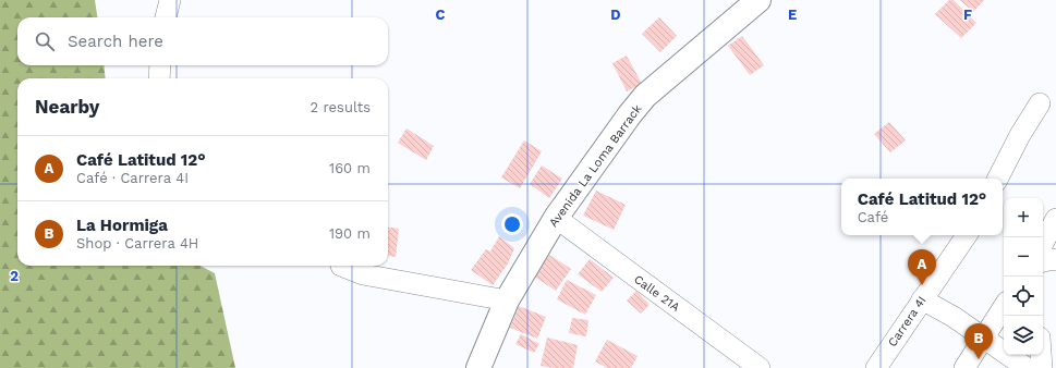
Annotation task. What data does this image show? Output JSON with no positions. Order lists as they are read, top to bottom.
{
  "streets": {
    "main road": ["Avenida La Loma Barrack"],
    "street": ["Calle 21A", "Carrera 4I"]
  },
  "crossings": [
    ["Avenida La Loma Barrack", "Calle 21A"]
  ],
  "page": {
    "search": "Search here",
    "heading": ["Nearby", "2 results"],
    "list": [
      {
        "mark": "A",
        "name": "Café Latitud 12°",
        "note": "Café · Carrera 4I",
        "value": "160 m"
      },
      {
        "mark": "B",
        "name": "La Hormiga",
        "note": "Shop · Carrera 4H",
        "value": "190 m"
      }
    ],
    "popup": ["Café Latitud 12°", "Café"],
    "map_buttons": ["+", "−"],
    "pins": ["A", "B"]
  },
  "grid": {
    "columns": [
      "C",
      "D",
      "E",
      "F"
    ],
    "rows": ["2"]
  }
}
